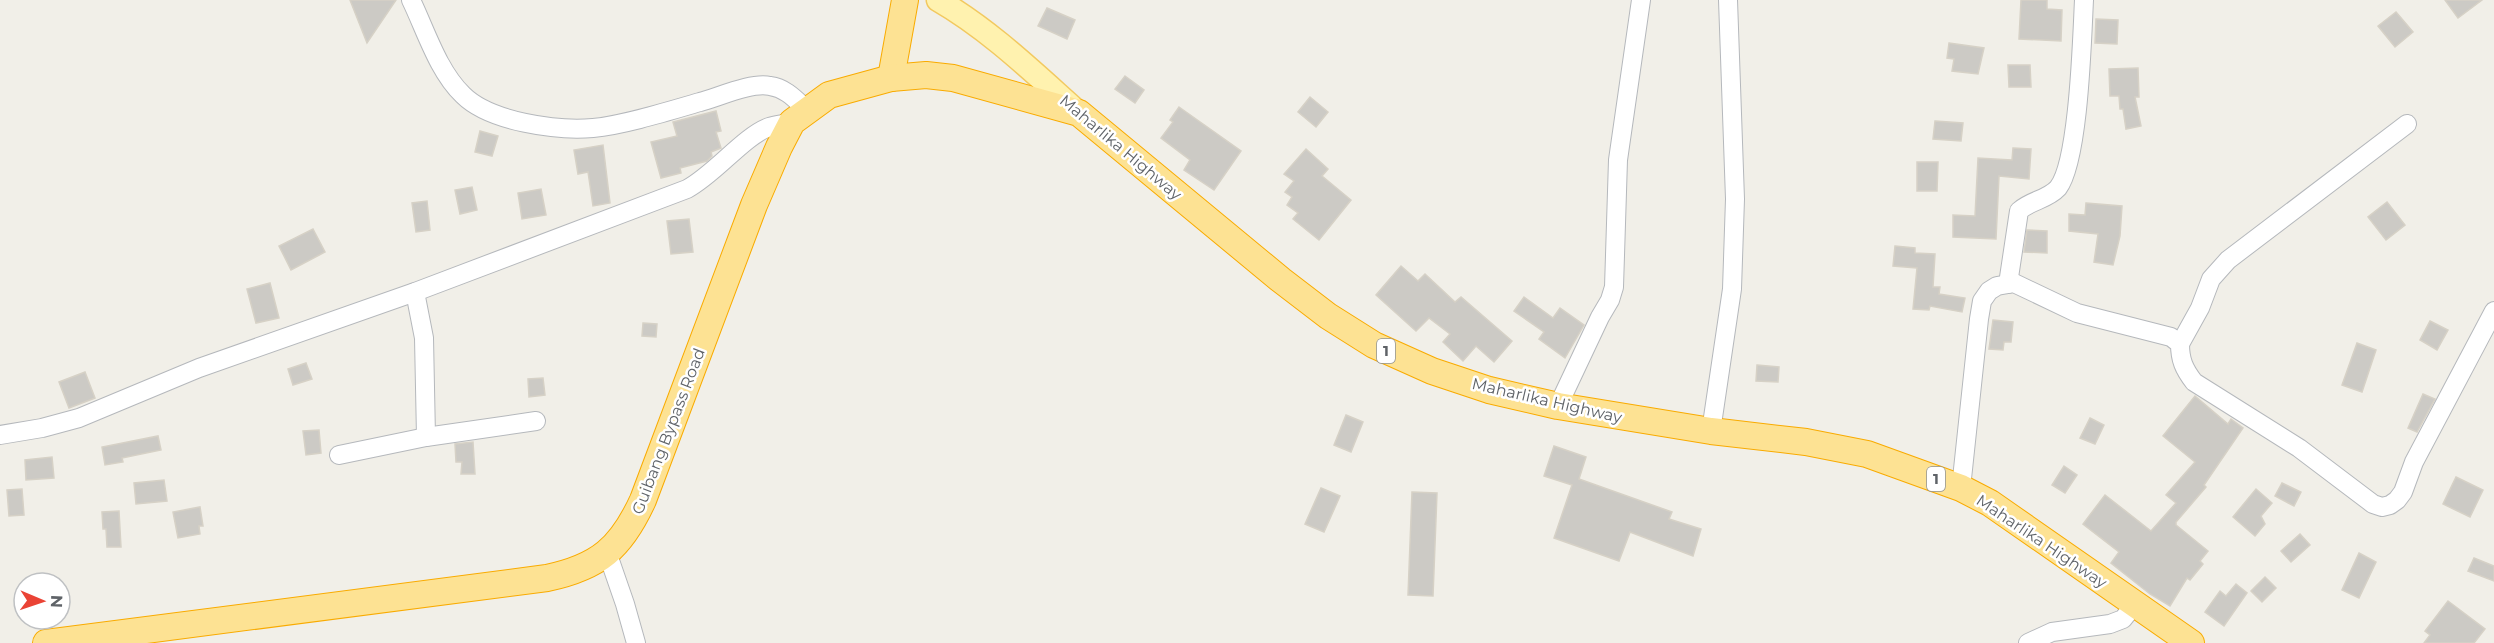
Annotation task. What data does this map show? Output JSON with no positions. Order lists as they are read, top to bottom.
{
  "streets": {
    "highway": ["Maharlika Highway", "1", "Guibang Bypass Road"]
  },
  "crossings": [
    ["Maharlika Highway", "Guibang Bypass Road"]
  ],
  "north": "right"
}
